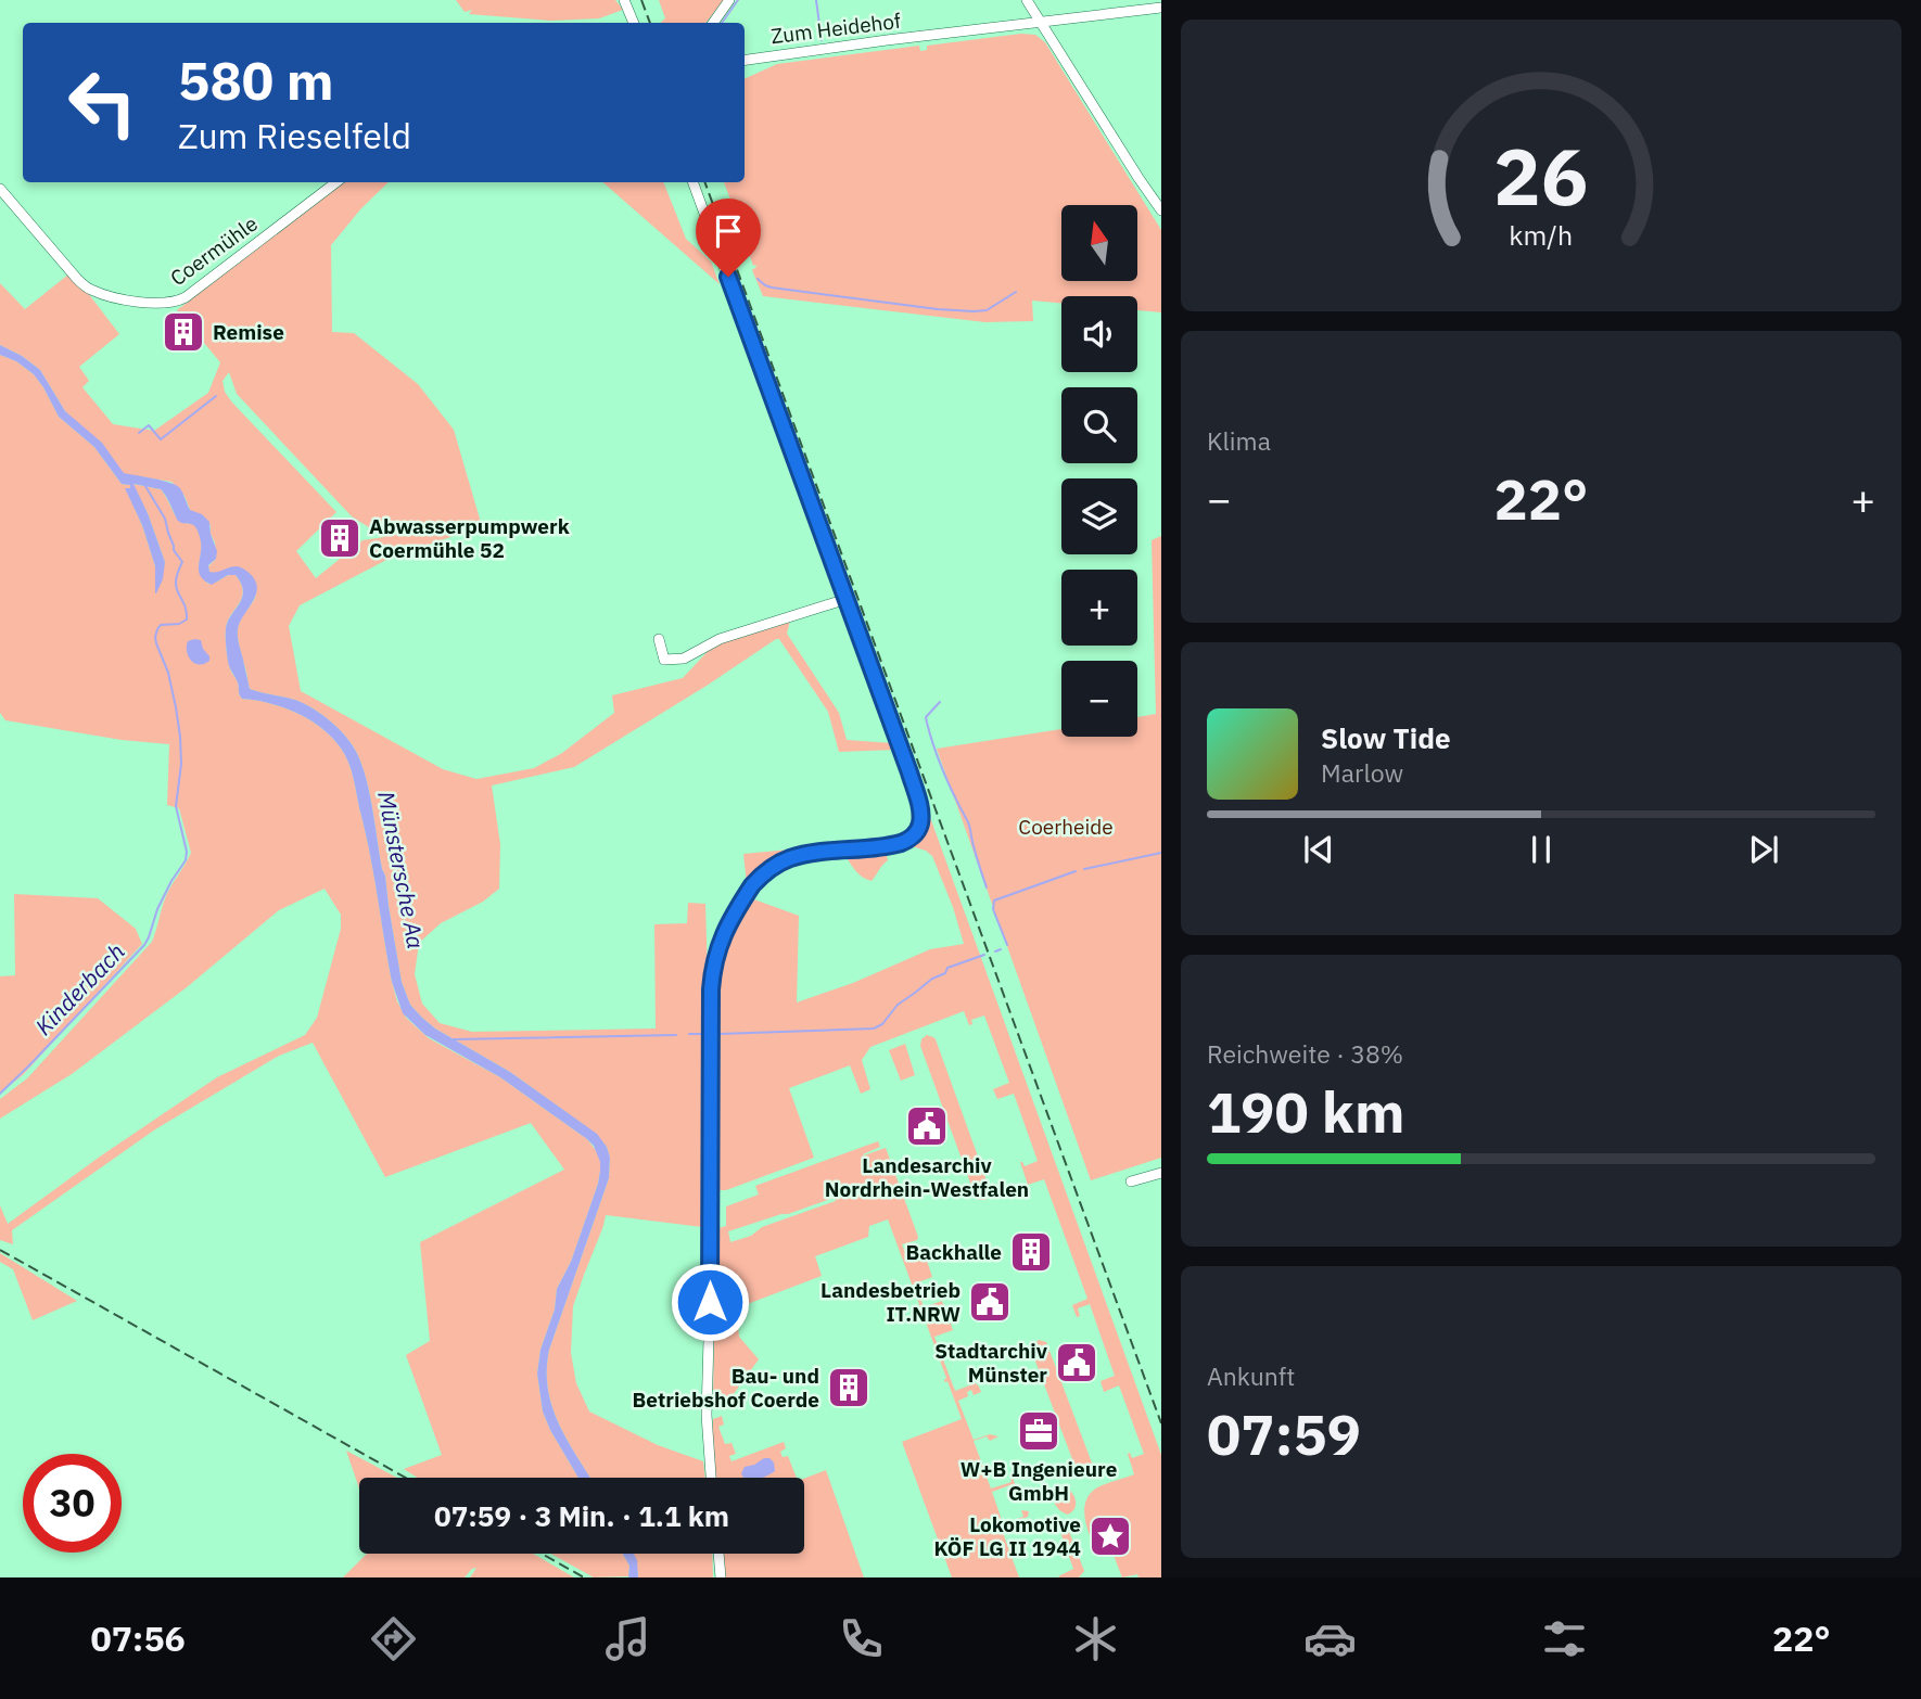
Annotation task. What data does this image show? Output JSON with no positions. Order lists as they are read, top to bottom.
{
  "streets": {
    "street": ["Zum Heidehof", "Coermühle"]
  },
  "water": ["Münstersche Aa", "Kinderbach"],
  "parks": ["Coerheide"],
  "places": {
    "building": [
      "Remise",
      "Abwasserpumpwerk Coermühle 52",
      "Backhalle",
      "Bau- und Betriebshof Coerde"
    ],
    "public building": ["Landesarchiv Nordrhein-Westfalen", "Landesbetrieb IT.NRW", "Stadtarchiv Münster"],
    "office": ["W+B Ingenieure GmbH"],
    "place": ["Lokomotive KÖF LG II 1944"]
  },
  "north": "top",
  "page": {
    "turn": ["580 m", "Zum Rieselfeld"],
    "map_buttons": ["+", "−"],
    "tile": [
      "Klima",
      ["Reichweite · 38%", "190 km"],
      ["Ankunft", "07:59"]
    ],
    "heat": ["−", "22°", "+"],
    "song": ["Slow Tide", "Marlow"],
    "limit": "30",
    "trip": "07:59 · 3 Min. · 1.1 km",
    "tabs": ["07:56", "22°"],
    "gauge": ["26", "km/h"]
  }
}
